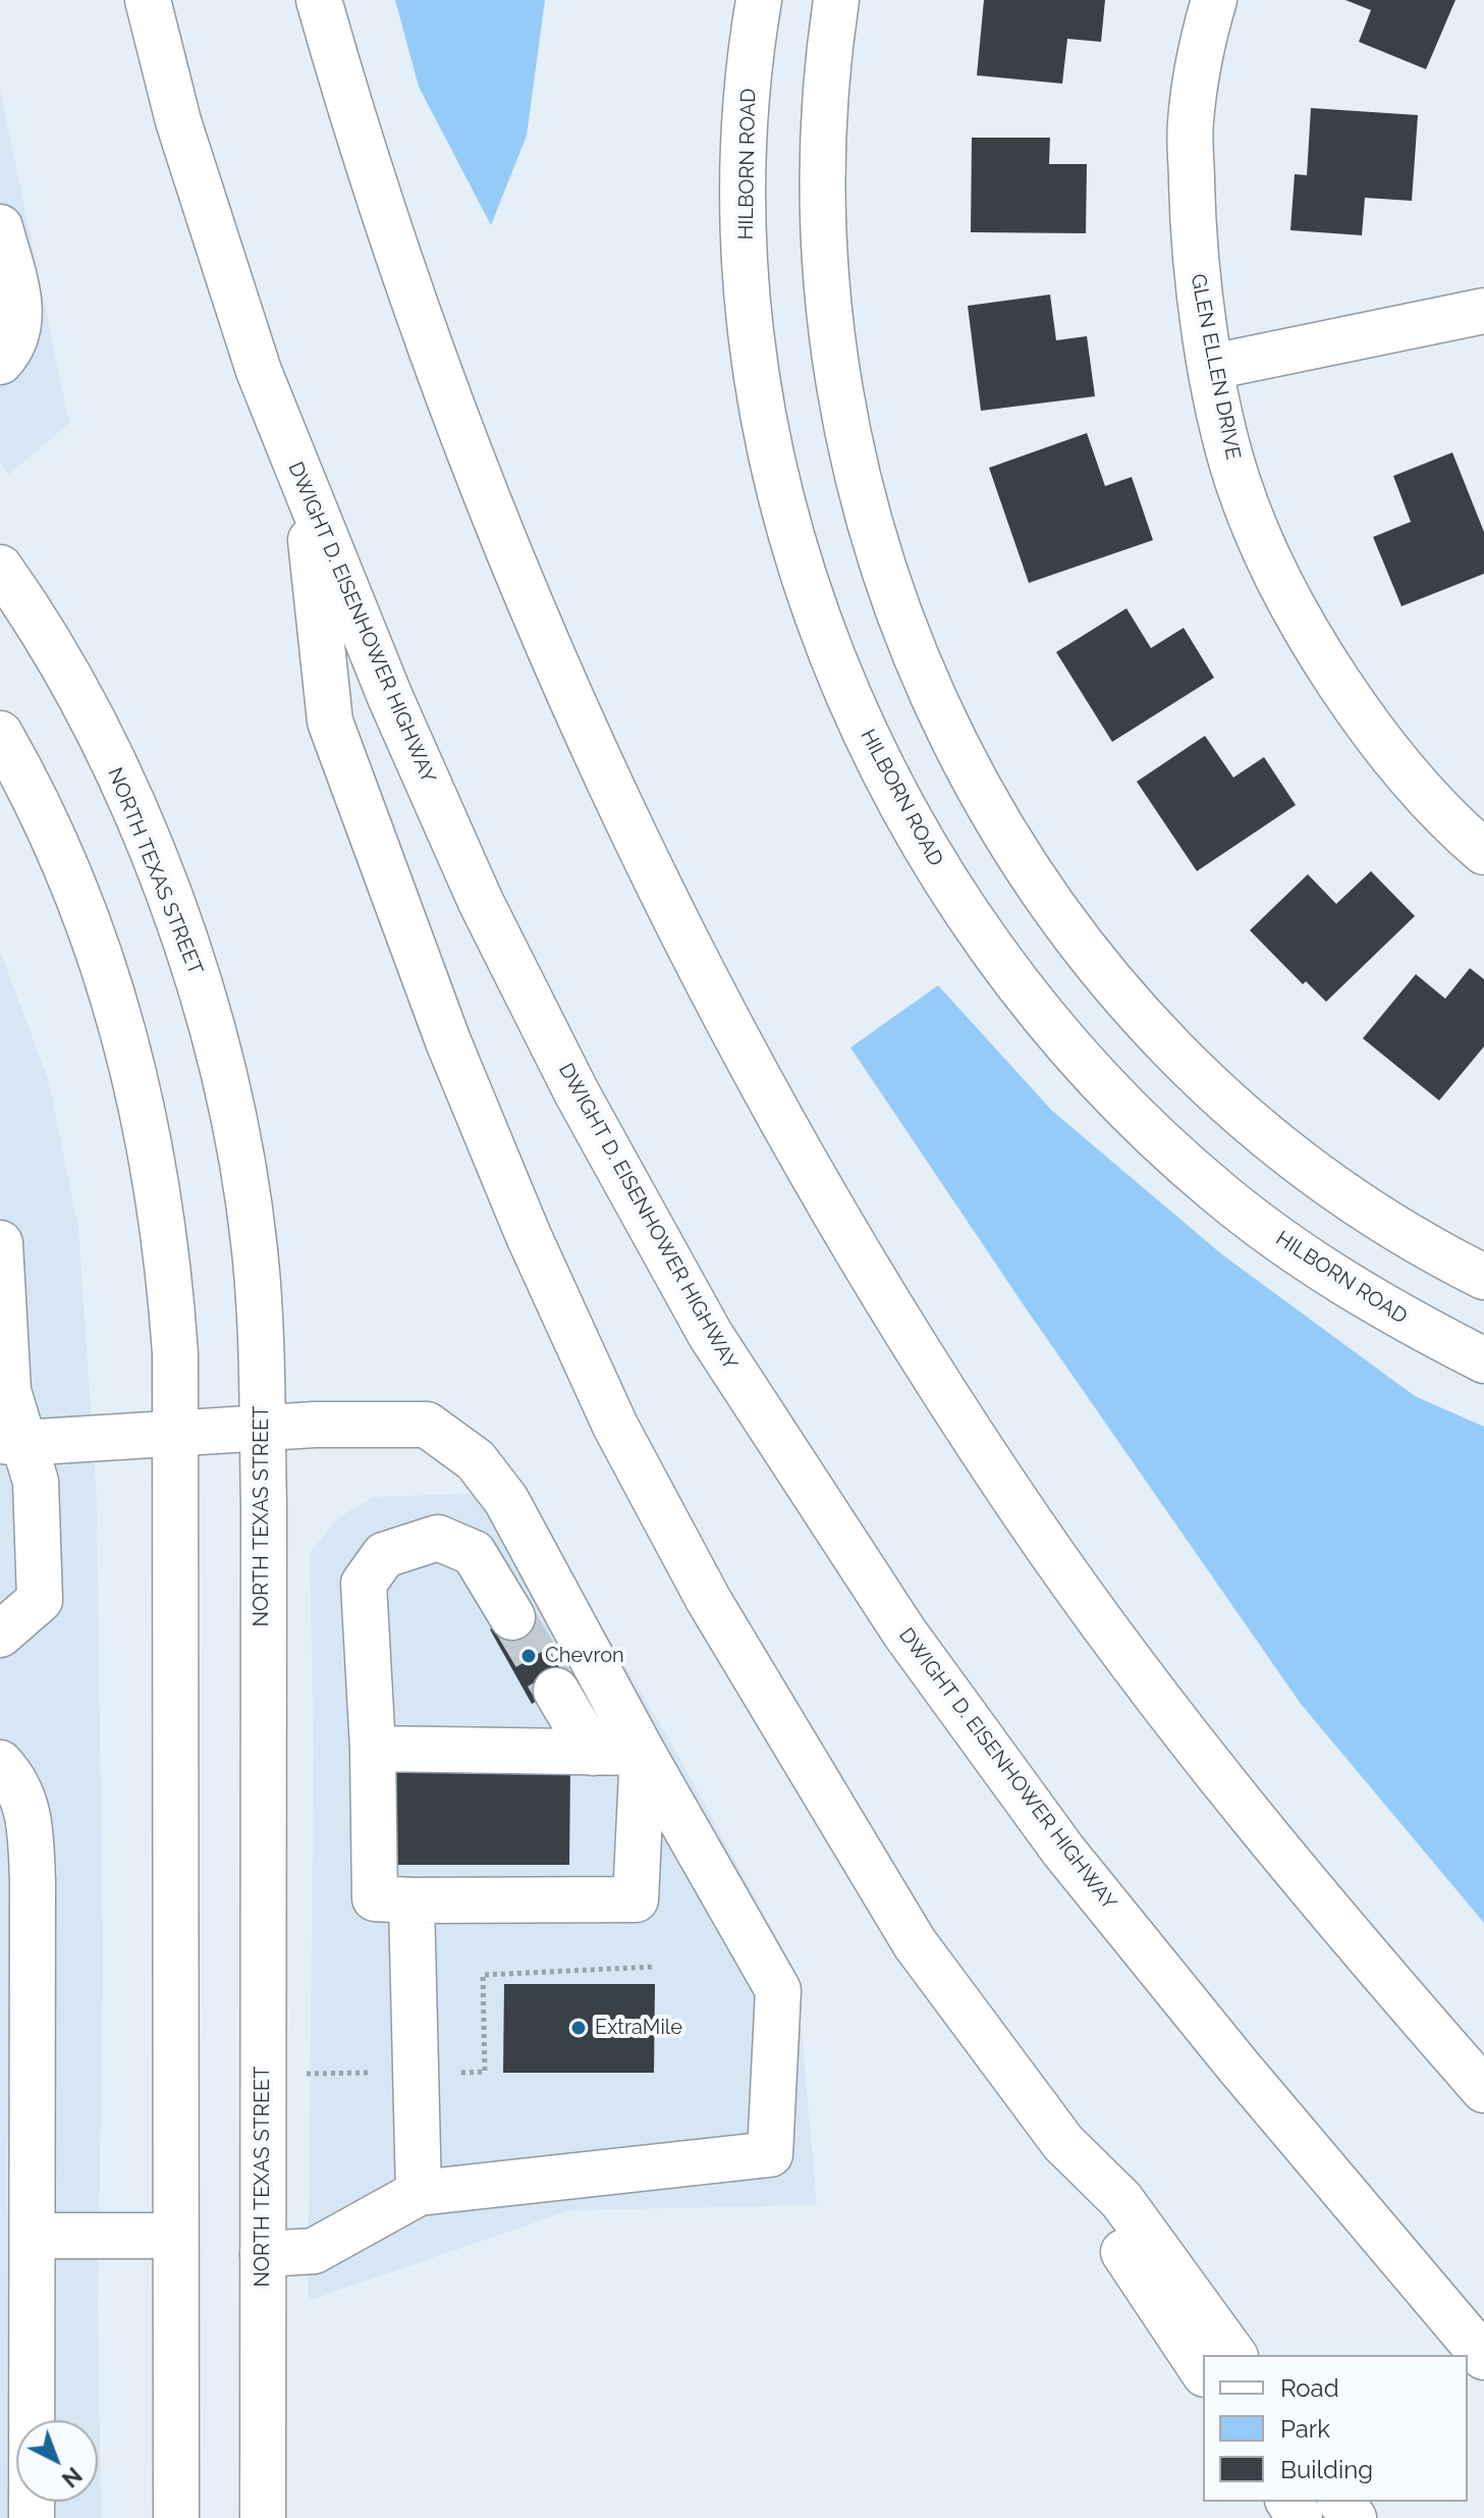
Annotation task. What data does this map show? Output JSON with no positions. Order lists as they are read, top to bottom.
{
  "streets": {
    "main road": [
      "HILBORN ROAD",
      "GLEN ELLEN DRIVE",
      "DWIGHT D. EISENHOWER HIGHWAY",
      "NORTH TEXAS STREET"
    ]
  },
  "places": ["Chevron", "ExtraMile"],
  "legend": ["Road", "Park", "Building"],
  "north": "bottom right"
}
